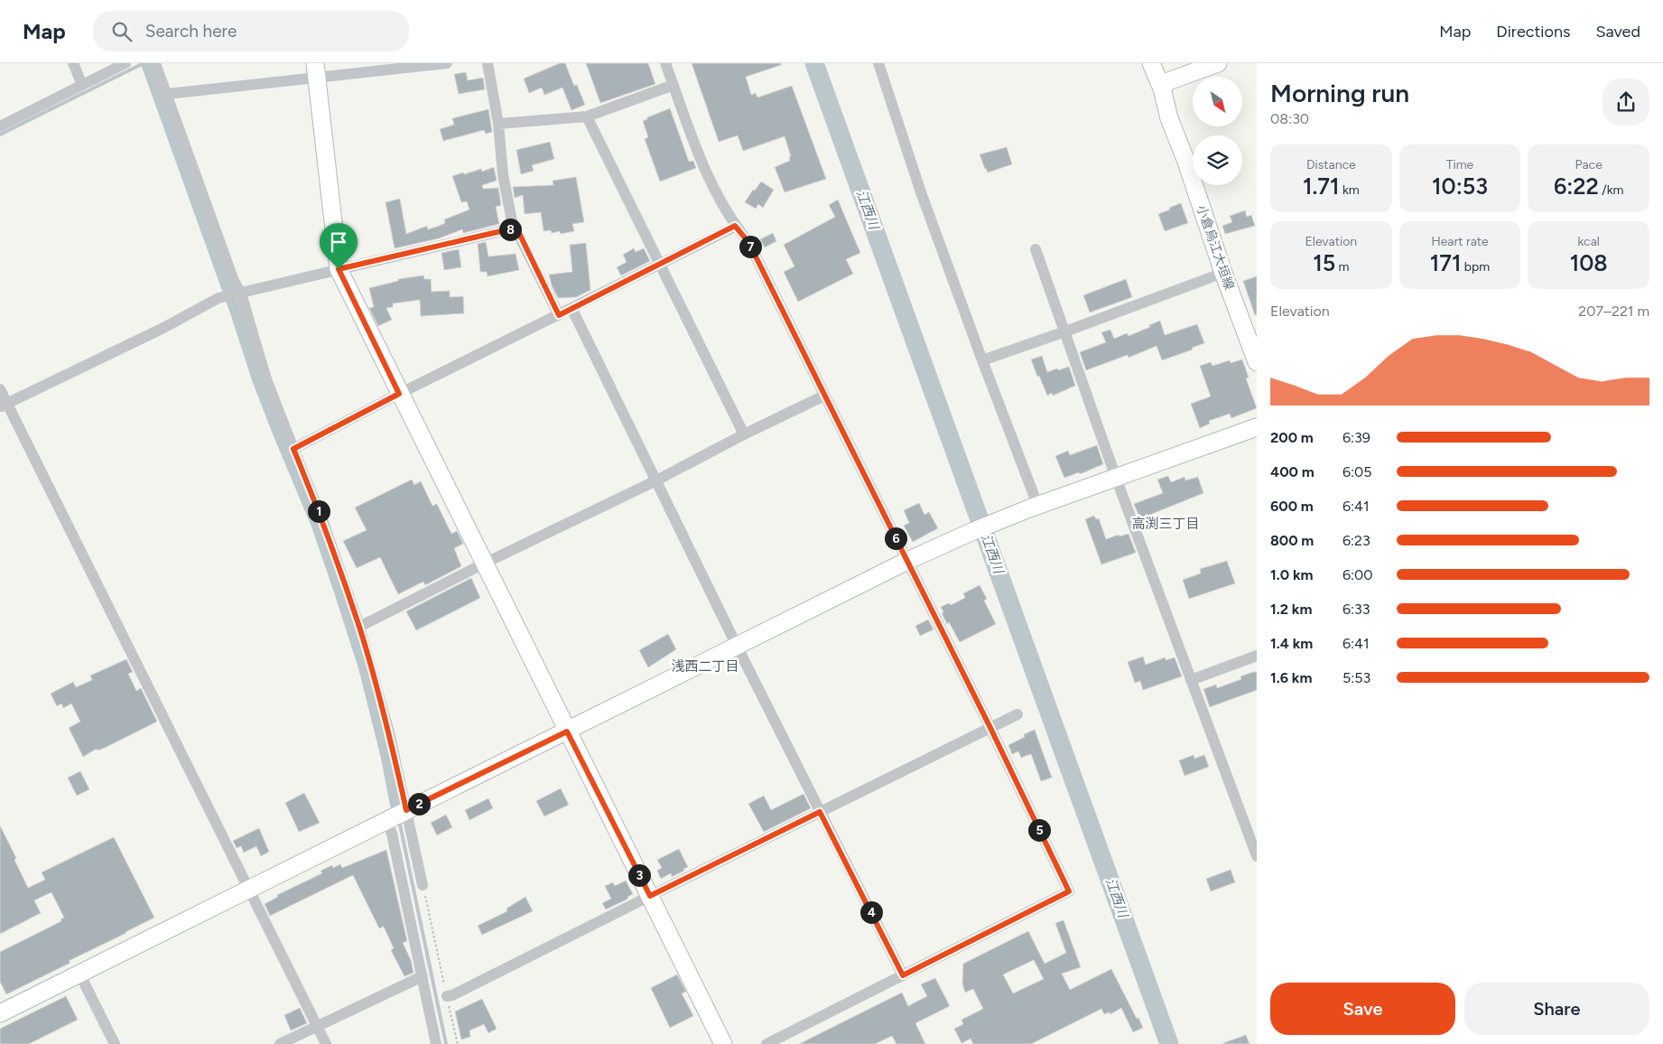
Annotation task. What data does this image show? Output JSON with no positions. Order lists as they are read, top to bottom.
{
  "streets": {
    "street": ["小倉烏江大垣線"]
  },
  "districts": ["高渕三丁目", "浅西二丁目"],
  "water": ["江西川"],
  "north": "bottom right",
  "page": {
    "header": "Map",
    "search": "Search here",
    "nav": ["Map", "Directions", "Saved"],
    "heading": ["Morning run", "08:30"],
    "stats": [
      ["Distance", "1.71 km"],
      ["Time", "10:53"],
      ["Pace", "6:22 /km"],
      ["Elevation", "15 m"],
      ["Heart rate", "171 bpm"],
      ["kcal", "108"]
    ],
    "pins": [
      "8",
      "7",
      "1",
      "6",
      "2",
      "5",
      "3",
      "4"
    ],
    "chart": ["Elevation", "207–221 m"],
    "list": [
      {
        "name": "200 m",
        "note": "6:39"
      },
      {
        "name": "400 m",
        "note": "6:05"
      },
      {
        "name": "600 m",
        "note": "6:41"
      },
      {
        "name": "800 m",
        "note": "6:23"
      },
      {
        "name": "1.0 km",
        "note": "6:00"
      },
      {
        "name": "1.2 km",
        "note": "6:33"
      },
      {
        "name": "1.4 km",
        "note": "6:41"
      },
      {
        "name": "1.6 km",
        "note": "5:53"
      }
    ],
    "buttons": ["Save", "Share"]
  }
}
